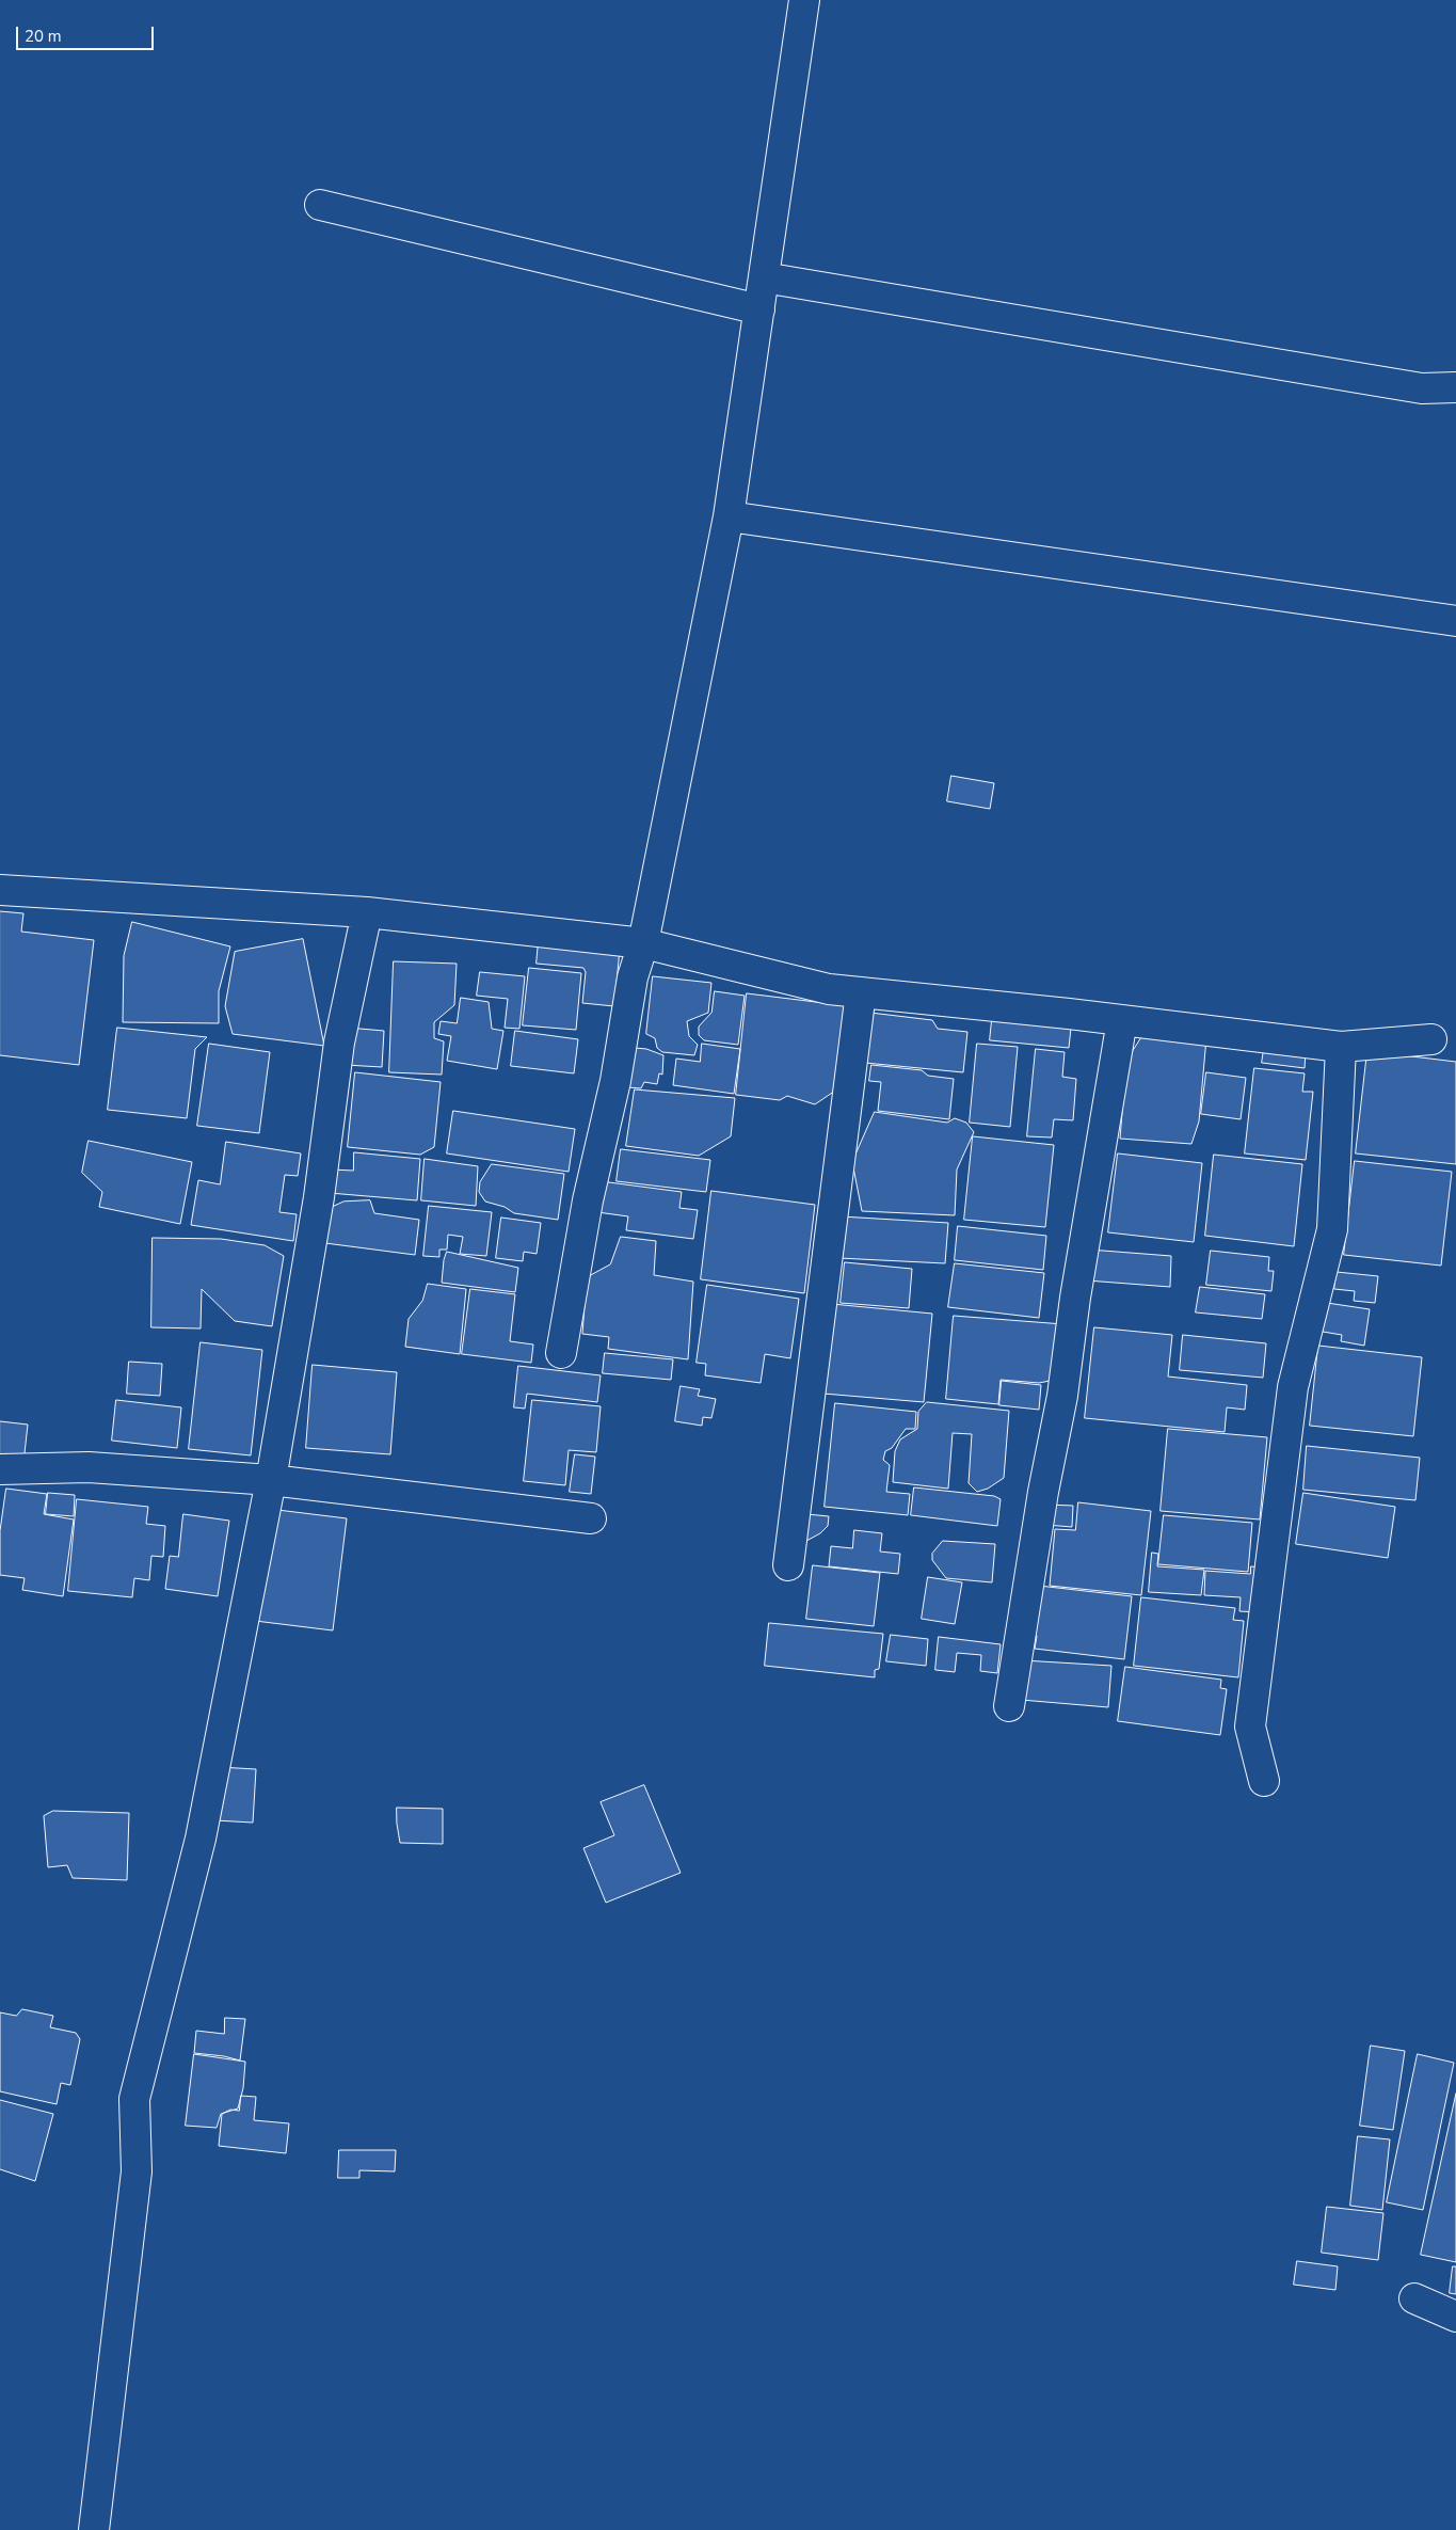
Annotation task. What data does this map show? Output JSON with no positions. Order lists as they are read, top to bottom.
{
  "scale_bar": "20 m"
}
